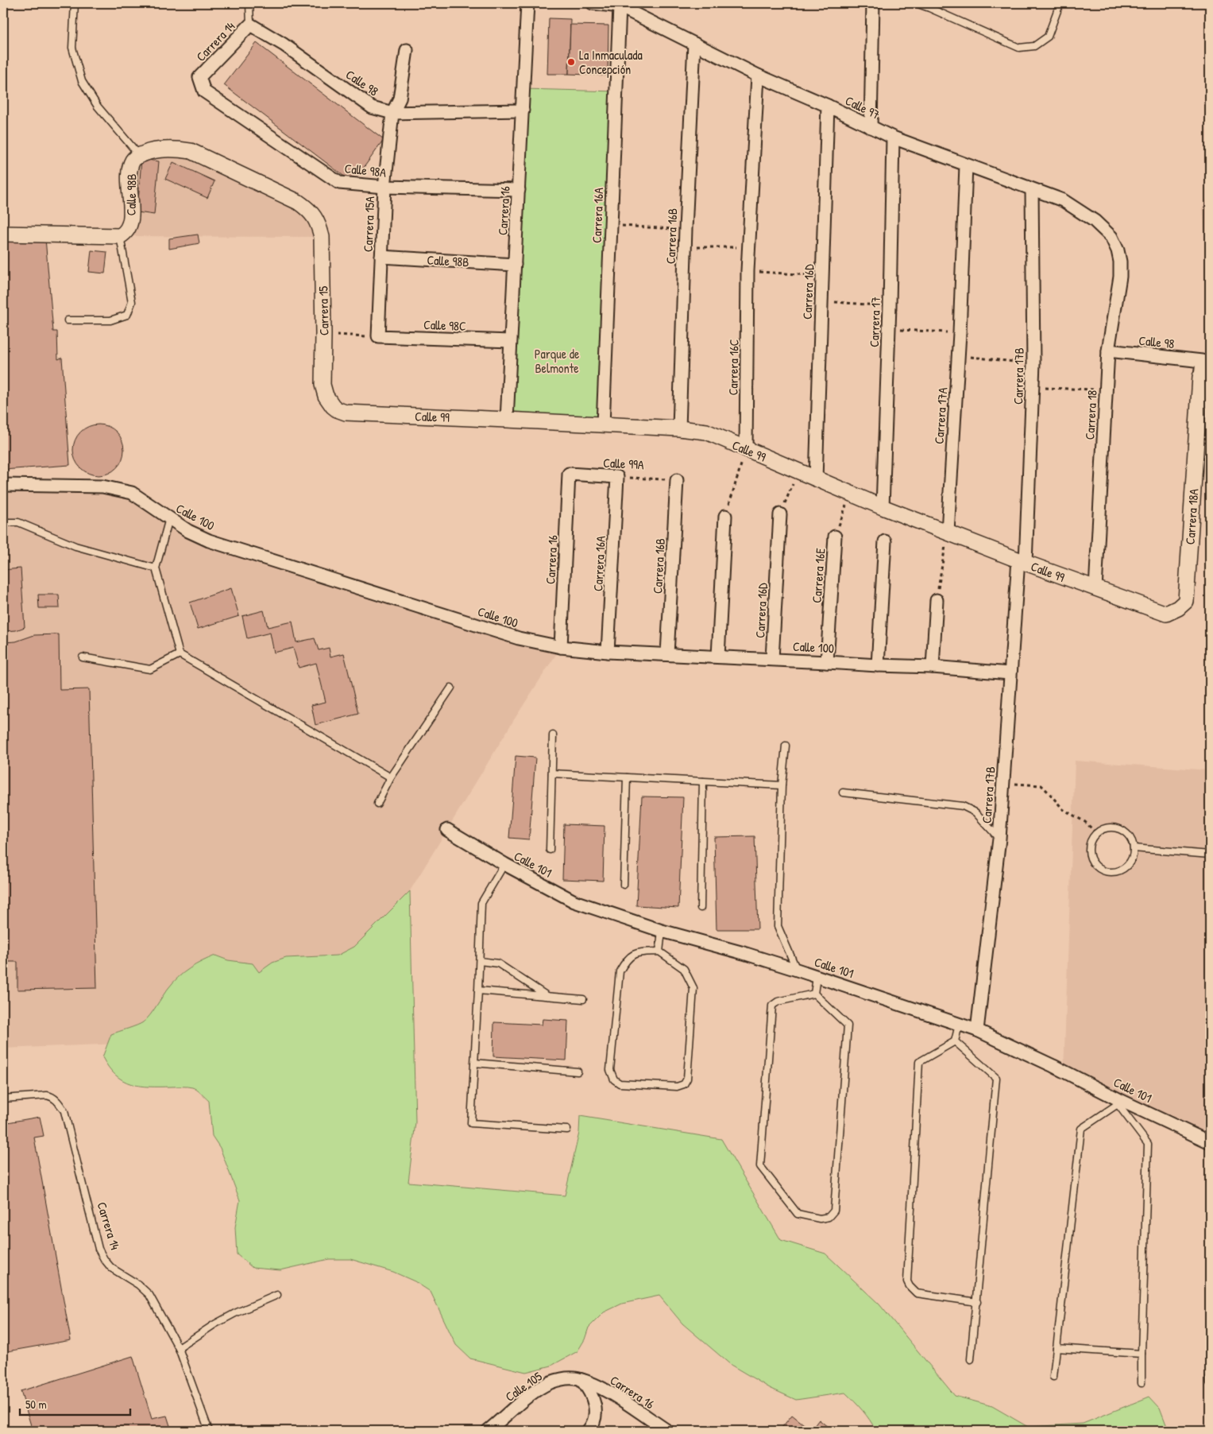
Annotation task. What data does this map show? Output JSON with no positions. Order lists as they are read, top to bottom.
{
  "streets": {
    "street": [
      "Carrera 14",
      "Calle 98",
      "Calle 97",
      "Calle 98A",
      "Calle 98B",
      "Carrera 16",
      "Carrera 16A",
      "Carrera 15A",
      "Carrera 16B",
      "Carrera 16D",
      "Carrera 15",
      "Carrera 17",
      "Calle 98C",
      "Carrera 16C",
      "Carrera 17B",
      "Carrera 18",
      "Carrera 17A",
      "Calle 99",
      "Calle 99A",
      "Calle 100",
      "Carrera 18A",
      "Carrera 16E",
      "Calle 101",
      "Calle 105"
    ]
  },
  "crossings": [
    ["Carrera 14", "Calle 98"],
    ["Carrera 14", "Calle 98A"],
    ["Calle 98", "Carrera 16"],
    ["Calle 98", "Carrera 15A"],
    ["Calle 98", "Carrera 18"],
    ["Calle 98", "Carrera 18A"],
    ["Calle 97", "Carrera 16A"],
    ["Calle 97", "Carrera 16B"],
    ["Calle 97", "Carrera 16D"],
    ["Calle 97", "Carrera 17"],
    ["Calle 97", "Carrera 16C"],
    ["Calle 97", "Carrera 17B"],
    ["Calle 97", "Carrera 18"],
    ["Calle 97", "Carrera 17A"],
    ["Calle 98A", "Carrera 16"],
    ["Calle 98A", "Carrera 15A"],
    ["Calle 98B", "Carrera 16"],
    ["Calle 98B", "Carrera 15A"],
    ["Calle 98B", "Carrera 15"],
    ["Carrera 16", "Calle 98C"],
    ["Carrera 16", "Calle 99"],
    ["Carrera 16", "Calle 99A"],
    ["Carrera 16", "Calle 100"],
    ["Carrera 16", "Calle 105"],
    ["Carrera 16A", "Calle 99"],
    ["Carrera 16A", "Calle 99A"],
    ["Carrera 16A", "Calle 100"],
    ["Carrera 15A", "Calle 98C"],
    ["Carrera 16B", "Calle 99"],
    ["Carrera 16B", "Calle 99A"],
    ["Carrera 16B", "Calle 100"],
    ["Carrera 16D", "Calle 99"],
    ["Carrera 16D", "Calle 100"],
    ["Carrera 15", "Calle 99"],
    ["Carrera 17", "Calle 99"],
    ["Carrera 16C", "Calle 99"],
    ["Carrera 17B", "Calle 99"],
    ["Carrera 17B", "Calle 100"],
    ["Carrera 17B", "Calle 101"],
    ["Carrera 18", "Calle 99"],
    ["Carrera 17A", "Calle 99"],
    ["Calle 99", "Carrera 18A"],
    ["Calle 99", "Carrera 16E"],
    ["Calle 100", "Carrera 16E"]
  ],
  "parks": ["Parque de Belmonte"],
  "places": ["La Inmaculada Concepción"],
  "scale_bar": "50 m"
}
